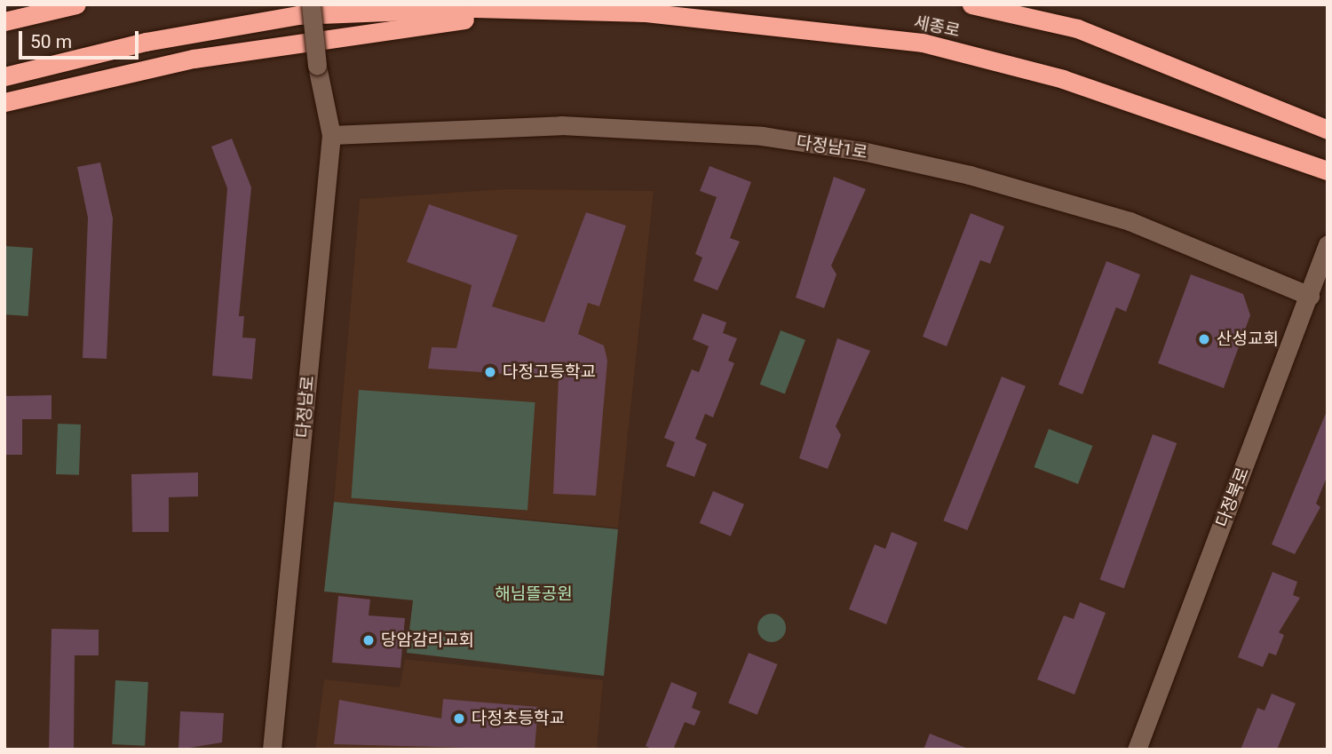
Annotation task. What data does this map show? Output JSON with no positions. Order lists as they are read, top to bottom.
{
  "streets": {
    "highway": ["세종로"],
    "street": ["다정남1로", "다정남로", "다정북로"]
  },
  "crossings": [
    ["다정남1로", "다정남로"],
    ["다정남1로", "다정북로"]
  ],
  "parks": ["해님뜰공원"],
  "places": [
    "산성교회",
    "다정고등학교",
    "당암감리교회",
    "다정초등학교"
  ],
  "scale_bar": "50 m"
}
